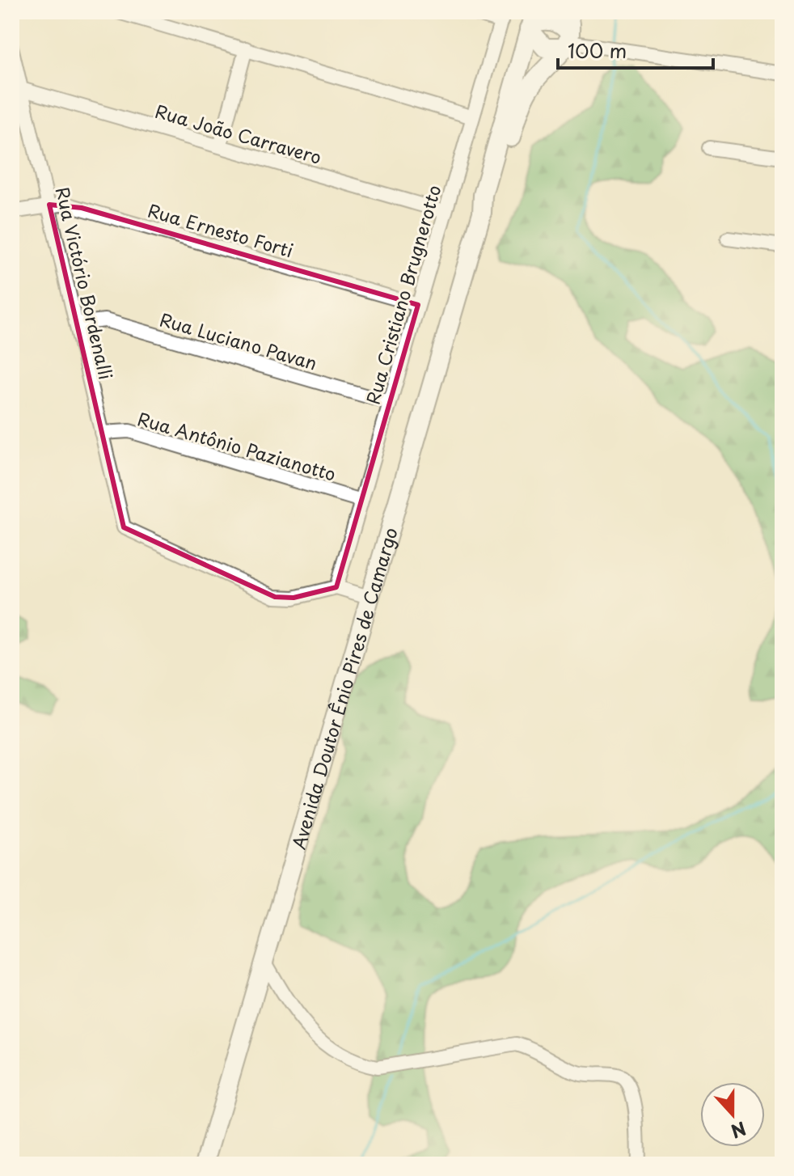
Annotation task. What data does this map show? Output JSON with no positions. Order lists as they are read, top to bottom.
{
  "streets": {
    "main road": ["Avenida Doutor Ênio Pires de Camargo"],
    "street": [
      "Rua João Carravero",
      "Rua Ernesto Forti",
      "Rua Victório Bordenalli",
      "Rua Cristiano Brugnerotto",
      "Rua Luciano Pavan",
      "Rua Antônio Pazianotto"
    ]
  },
  "crossings": [
    ["Rua João Carravero", "Rua Victório Bordenalli"],
    ["Rua João Carravero", "Rua Cristiano Brugnerotto"],
    ["Rua Ernesto Forti", "Rua Victório Bordenalli"],
    ["Rua Ernesto Forti", "Rua Cristiano Brugnerotto"],
    ["Rua Victório Bordenalli", "Rua Cristiano Brugnerotto"],
    ["Rua Victório Bordenalli", "Rua Luciano Pavan"],
    ["Rua Victório Bordenalli", "Rua Antônio Pazianotto"],
    ["Rua Cristiano Brugnerotto", "Rua Luciano Pavan"],
    ["Rua Cristiano Brugnerotto", "Rua Antônio Pazianotto"]
  ],
  "scale_bar": "100 m",
  "north": "bottom"
}
